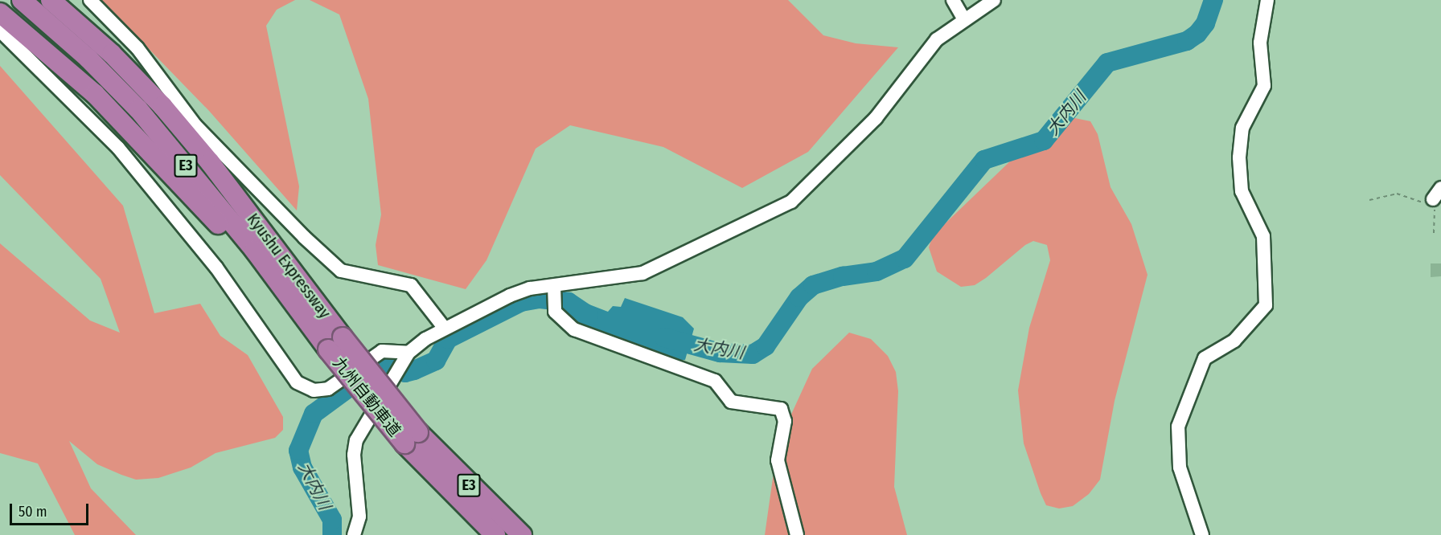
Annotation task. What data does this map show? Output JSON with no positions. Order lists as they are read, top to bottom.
{
  "streets": {
    "highway": ["E3", "Kyushu Expressway"]
  },
  "water": ["大内川"],
  "scale_bar": "50 m"
}
